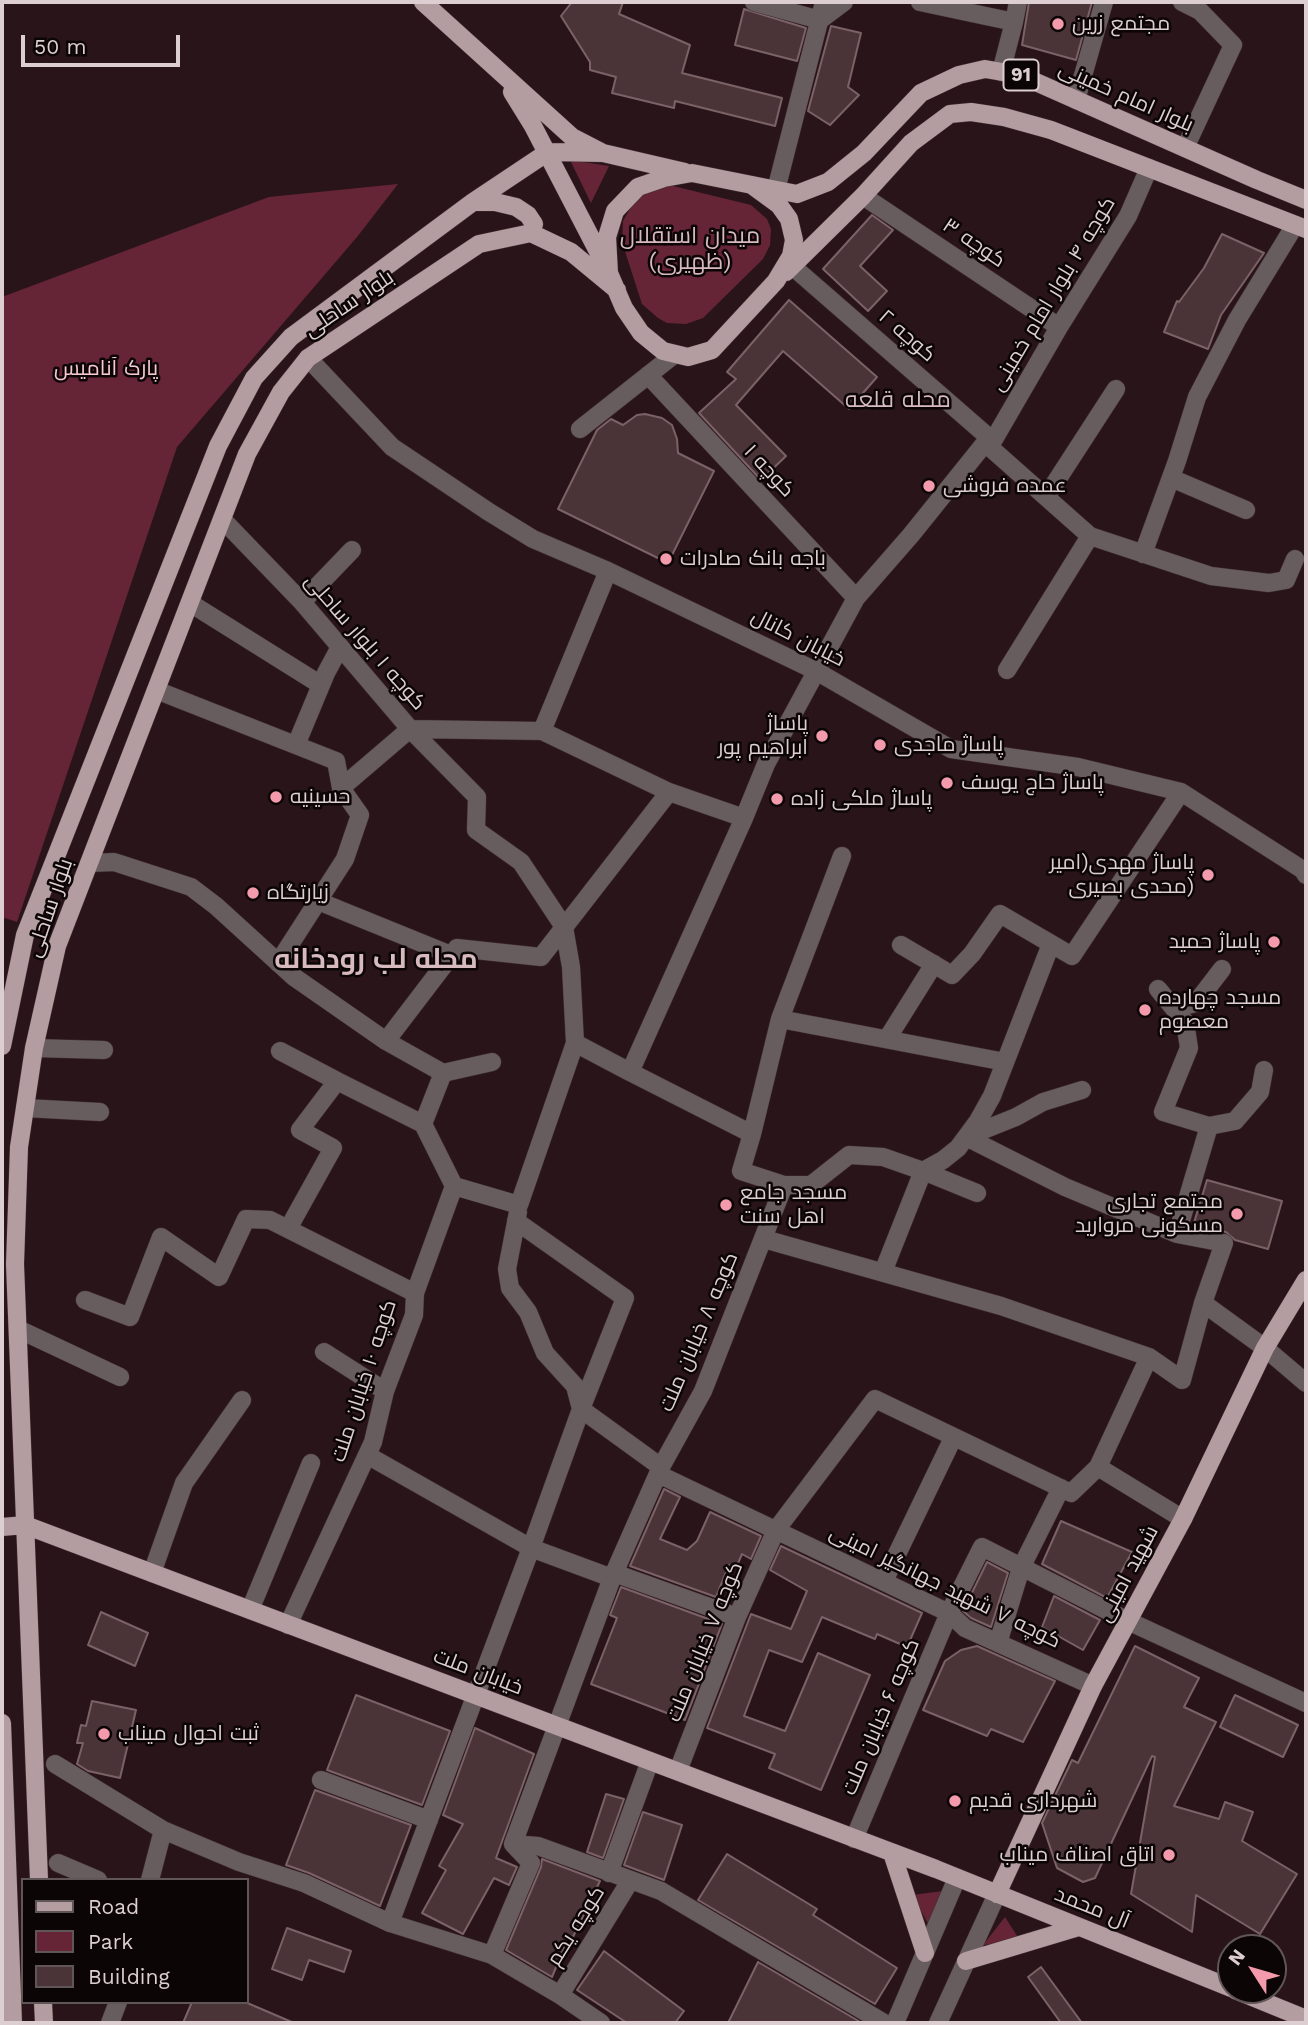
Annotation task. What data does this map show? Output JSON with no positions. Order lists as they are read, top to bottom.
{
  "streets": {
    "main road": [
      "91",
      "بلوار امام خمینی",
      "بلوار ساحلی",
      "شهید امینی",
      "خیابان ملت",
      "آل محمد"
    ],
    "street": [
      "کوچه ۳",
      "کوچه ۴ بلوار امام خمینی",
      "کوچه ۲",
      "کوچه ۱",
      "خیابان کانال",
      "کوچه ۱ بلوار ساحلی",
      "کوچه ۸ خیابان ملت",
      "کوچه ۱۰ خیابان ملت",
      "کوچه ۷ شهید جهانگیر امینی",
      "کوچه ۷ خیابان ملت",
      "کوچه ۶ خیابان ملت",
      "کوچه یکم"
    ]
  },
  "crossings": [
    ["91", "بلوار امام خمینی"],
    ["91", "کوچه ۳"],
    ["91", "کوچه ۴ بلوار امام خمینی"],
    ["91", "بلوار ساحلی"],
    ["91", "کوچه ۲"],
    ["کوچه ۳", "کوچه ۴ بلوار امام خمینی"],
    ["کوچه ۴ بلوار امام خمینی", "کوچه ۲"],
    ["کوچه ۴ بلوار امام خمینی", "کوچه ۱"],
    ["کوچه ۴ بلوار امام خمینی", "خیابان کانال"],
    ["بلوار ساحلی", "خیابان کانال"],
    ["بلوار ساحلی", "کوچه ۱ بلوار ساحلی"],
    ["بلوار ساحلی", "خیابان ملت"],
    ["کوچه ۸ خیابان ملت", "کوچه ۷ شهید جهانگیر امینی"],
    ["کوچه ۸ خیابان ملت", "خیابان ملت"],
    ["کوچه ۱۰ خیابان ملت", "خیابان ملت"],
    ["شهید امینی", "کوچه ۷ شهید جهانگیر امینی"],
    ["شهید امینی", "آل محمد"],
    ["کوچه ۷ شهید جهانگیر امینی", "کوچه ۷ خیابان ملت"],
    ["کوچه ۷ شهید جهانگیر امینی", "کوچه ۶ خیابان ملت"],
    ["کوچه ۷ خیابان ملت", "خیابان ملت"],
    ["خیابان ملت", "کوچه ۶ خیابان ملت"],
    ["خیابان ملت", "آل محمد"]
  ],
  "districts": ["میدان استقلال (ظهیری)", "محله قلعه", "محله لب رودخانه"],
  "parks": ["پارک آنامیس"],
  "places": [
    "مجتمع زرین",
    "عمده فروشی",
    "باجه بانک صادرات",
    "پاساژ ابراهیم پور",
    "پاساژ ماجدی",
    "پاساژ حاج یوسف",
    "حسینیه",
    "پاساژ ملکی زاده",
    "پاساژ مهدی(امیر محدی بصیری)",
    "زیارتگاه",
    "پاساژ حمید",
    "مسجد چهارده معصوم",
    "مسجد جامع اهل سنت",
    "مجتمع تجاری مسکونی مروارید",
    "ثبت احوال میناب",
    "شهرداری قدیم",
    "اتاق اصناف میناب"
  ],
  "legend": ["Road", "Park", "Building"],
  "scale_bar": "50 m",
  "north": "top left"
}
